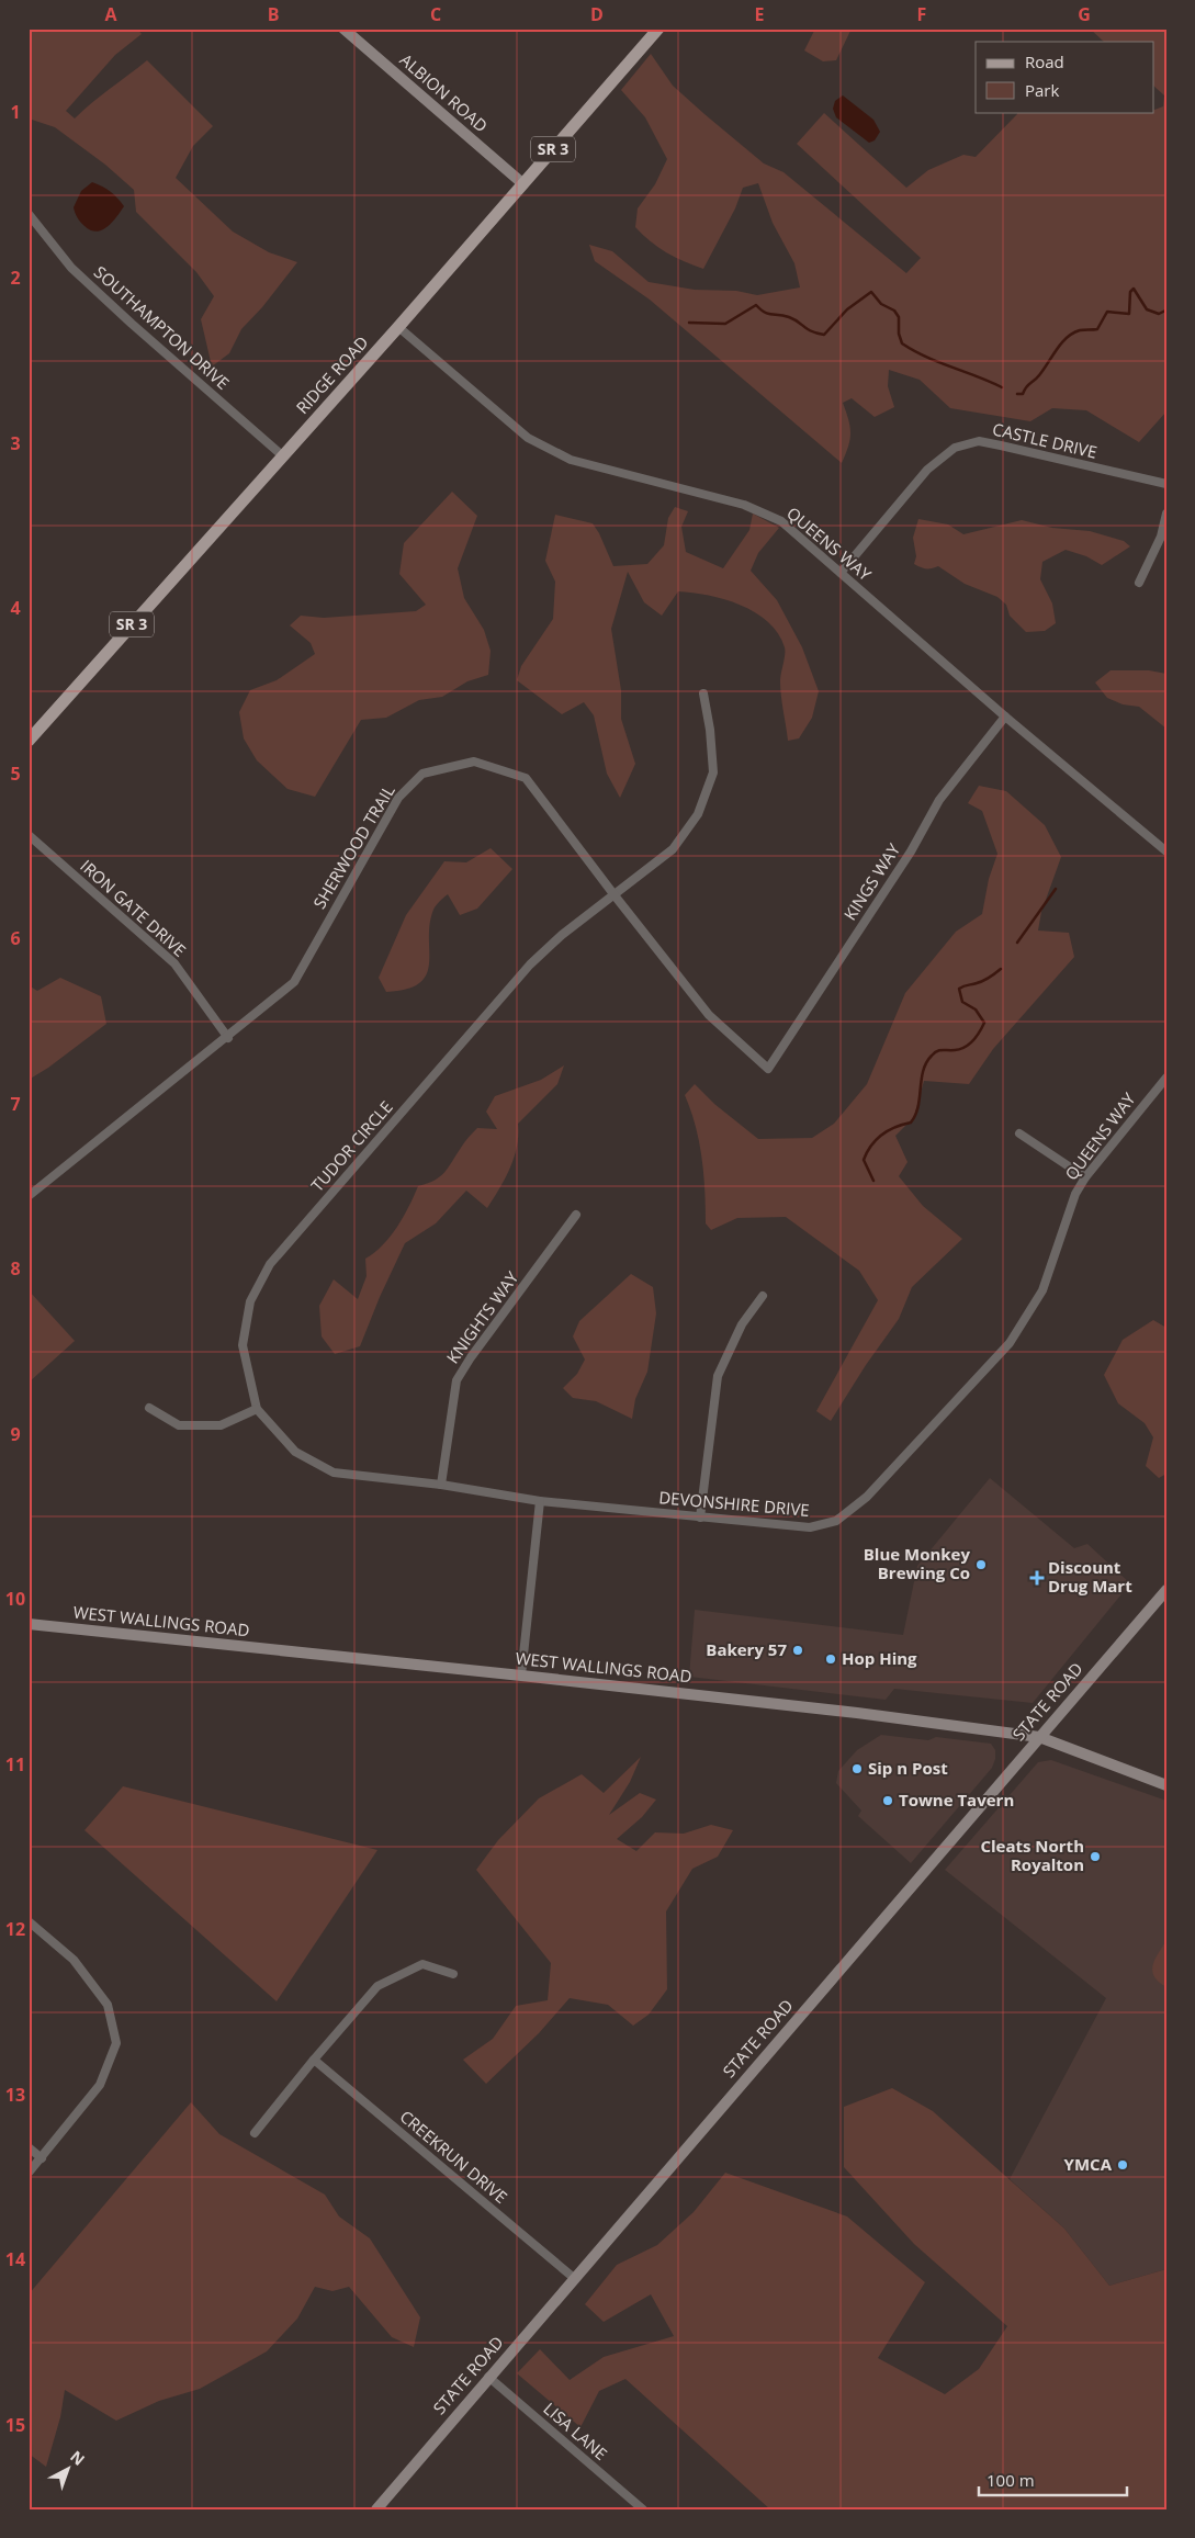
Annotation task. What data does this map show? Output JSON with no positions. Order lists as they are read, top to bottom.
{
  "streets": {
    "main road": ["SR 3", "RIDGE ROAD"],
    "street": [
      "ALBION ROAD",
      "SOUTHAMPTON DRIVE",
      "CASTLE DRIVE",
      "QUEENS WAY",
      "SHERWOOD TRAIL",
      "KINGS WAY",
      "IRON GATE DRIVE",
      "TUDOR CIRCLE",
      "KNIGHTS WAY",
      "DEVONSHIRE DRIVE",
      "WEST WALLINGS ROAD",
      "STATE ROAD",
      "CREEKRUN DRIVE",
      "LISA LANE"
    ]
  },
  "crossings": [
    ["ALBION ROAD", "RIDGE ROAD"],
    ["SOUTHAMPTON DRIVE", "RIDGE ROAD"],
    ["RIDGE ROAD", "QUEENS WAY"],
    ["CASTLE DRIVE", "QUEENS WAY"],
    ["QUEENS WAY", "KINGS WAY"],
    ["QUEENS WAY", "DEVONSHIRE DRIVE"],
    ["SHERWOOD TRAIL", "KINGS WAY"],
    ["SHERWOOD TRAIL", "IRON GATE DRIVE"],
    ["SHERWOOD TRAIL", "TUDOR CIRCLE"],
    ["TUDOR CIRCLE", "KNIGHTS WAY"],
    ["TUDOR CIRCLE", "DEVONSHIRE DRIVE"],
    ["WEST WALLINGS ROAD", "STATE ROAD"],
    ["STATE ROAD", "CREEKRUN DRIVE"],
    ["STATE ROAD", "LISA LANE"]
  ],
  "places": {
    "other": [
      "Blue Monkey Brewing Co",
      "Bakery 57",
      "Hop Hing",
      "Sip n Post",
      "Towne Tavern",
      "Cleats North Royalton",
      "YMCA"
    ],
    "health": ["Discount Drug Mart"]
  },
  "legend": ["Road", "Park"],
  "scale_bar": "100 m",
  "north": "top right",
  "grid": {
    "columns": [
      "A",
      "B",
      "C",
      "D",
      "E",
      "F",
      "G"
    ],
    "rows": [
      "1",
      "2",
      "3",
      "4",
      "5",
      "6",
      "7",
      "8",
      "9",
      "10",
      "11",
      "12",
      "13",
      "14",
      "15"
    ]
  }
}
